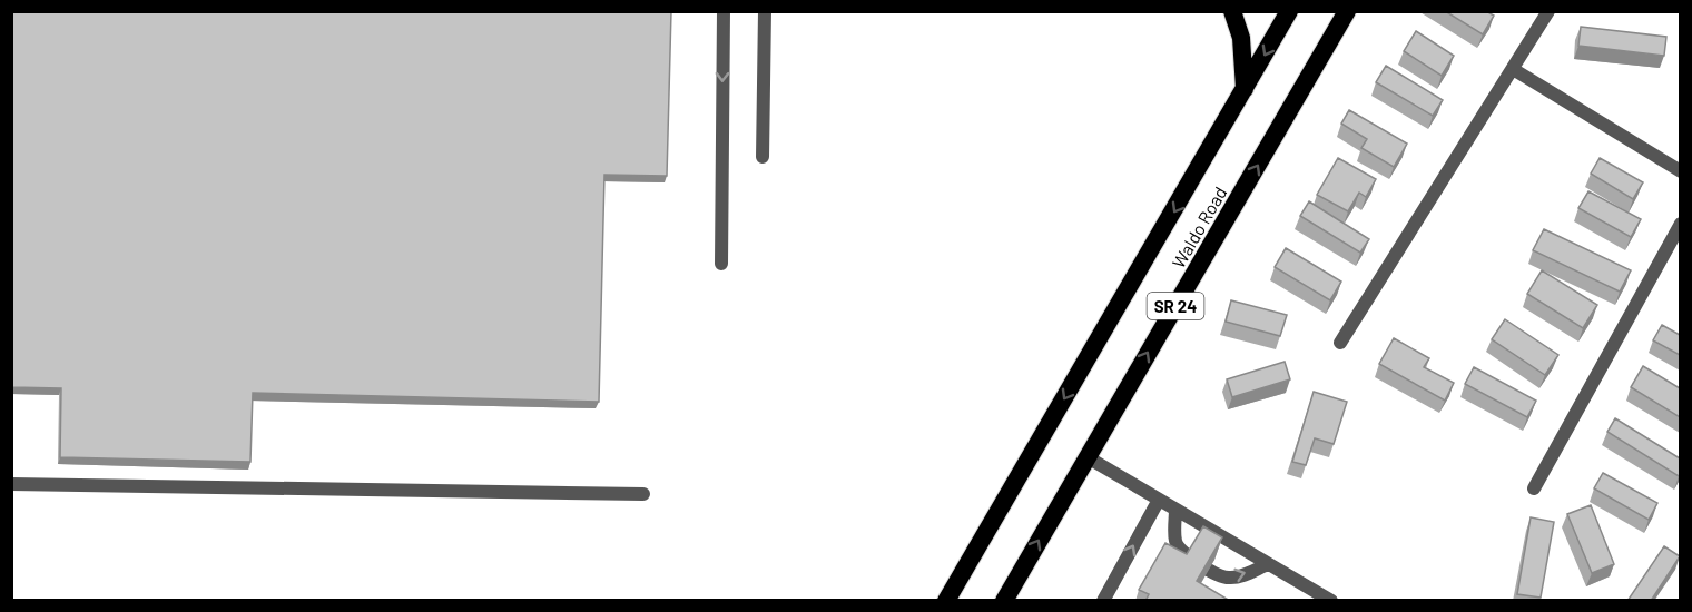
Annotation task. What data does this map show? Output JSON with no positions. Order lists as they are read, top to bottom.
{
  "streets": {
    "highway": ["Waldo Road", "SR 24"]
  }
}
